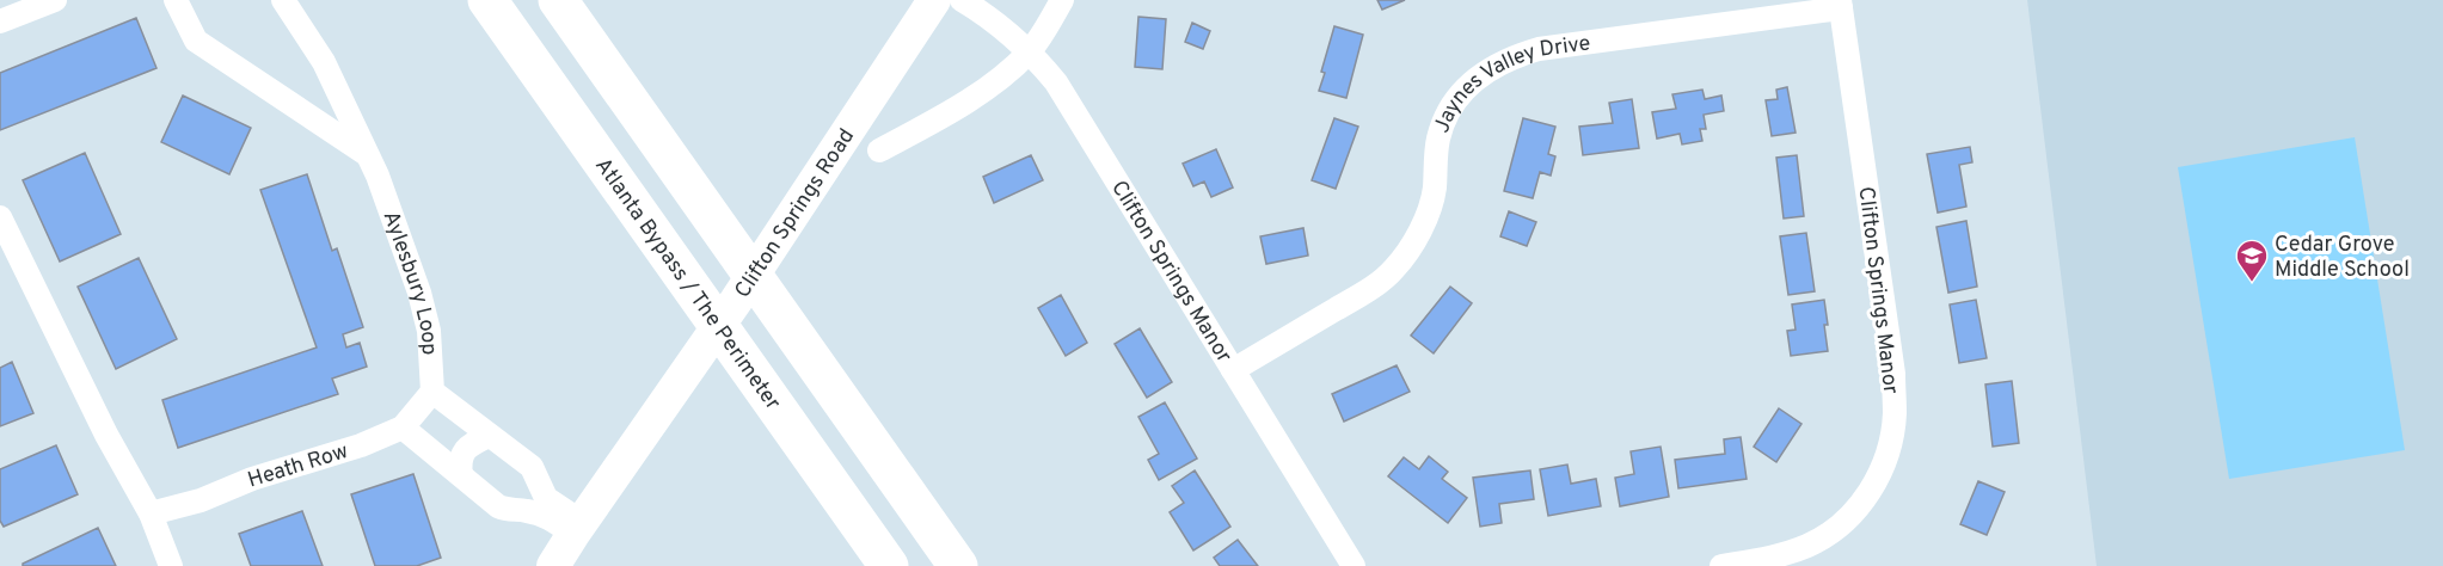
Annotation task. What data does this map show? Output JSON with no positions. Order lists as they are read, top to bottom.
{
  "streets": {
    "highway": ["Atlanta Bypass / The Perimeter"],
    "street": [
      "Jaynes Valley Drive",
      "Clifton Springs Road",
      "Clifton Springs Manor",
      "Aylesbury Loop",
      "Heath Row"
    ]
  },
  "crossings": [
    ["Jaynes Valley Drive", "Clifton Springs Manor"],
    ["Aylesbury Loop", "Heath Row"]
  ],
  "places": {
    "school or university": ["Cedar Grove Middle School"]
  }
}
